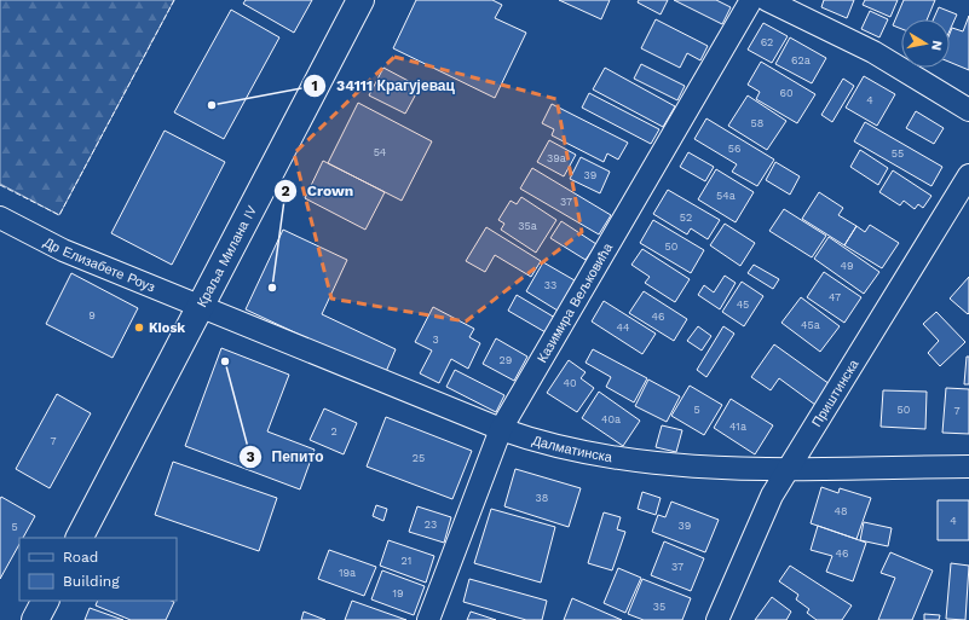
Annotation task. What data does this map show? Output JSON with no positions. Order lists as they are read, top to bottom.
{
  "streets": {
    "main road": ["Краља Милана IV"],
    "street": [
      "Др Елизабете Роуз",
      "Казимира Вељковића",
      "Приштинска",
      "Далматинска"
    ]
  },
  "crossings": [
    ["Краља Милана IV", "Др Елизабете Роуз"],
    ["Краља Милана IV", "Далматинска"],
    ["Др Елизабете Роуз", "Далматинска"],
    ["Казимира Вељковића", "Далматинска"],
    ["Приштинска", "Далматинска"]
  ],
  "places": [
    "34111 Крагујевац",
    "Crown",
    "Kiosk",
    "Пепито"
  ],
  "house_numbers": [
    "62",
    "62a",
    "60",
    "4",
    "58",
    "56",
    "54",
    "55",
    "39a",
    "39",
    "54a",
    "37",
    "52",
    "35a",
    "50",
    "49",
    "33",
    "47",
    "45",
    "9",
    "46",
    "45a",
    "44",
    "3",
    "29",
    "40",
    "5",
    "50",
    "7",
    "40a",
    "41a",
    "2",
    "7",
    "25",
    "38",
    "48",
    "4",
    "23",
    "39",
    "5",
    "46",
    "21",
    "37",
    "19a",
    "19",
    "35"
  ],
  "legend": ["Road", "Building"],
  "north": "right"
}
